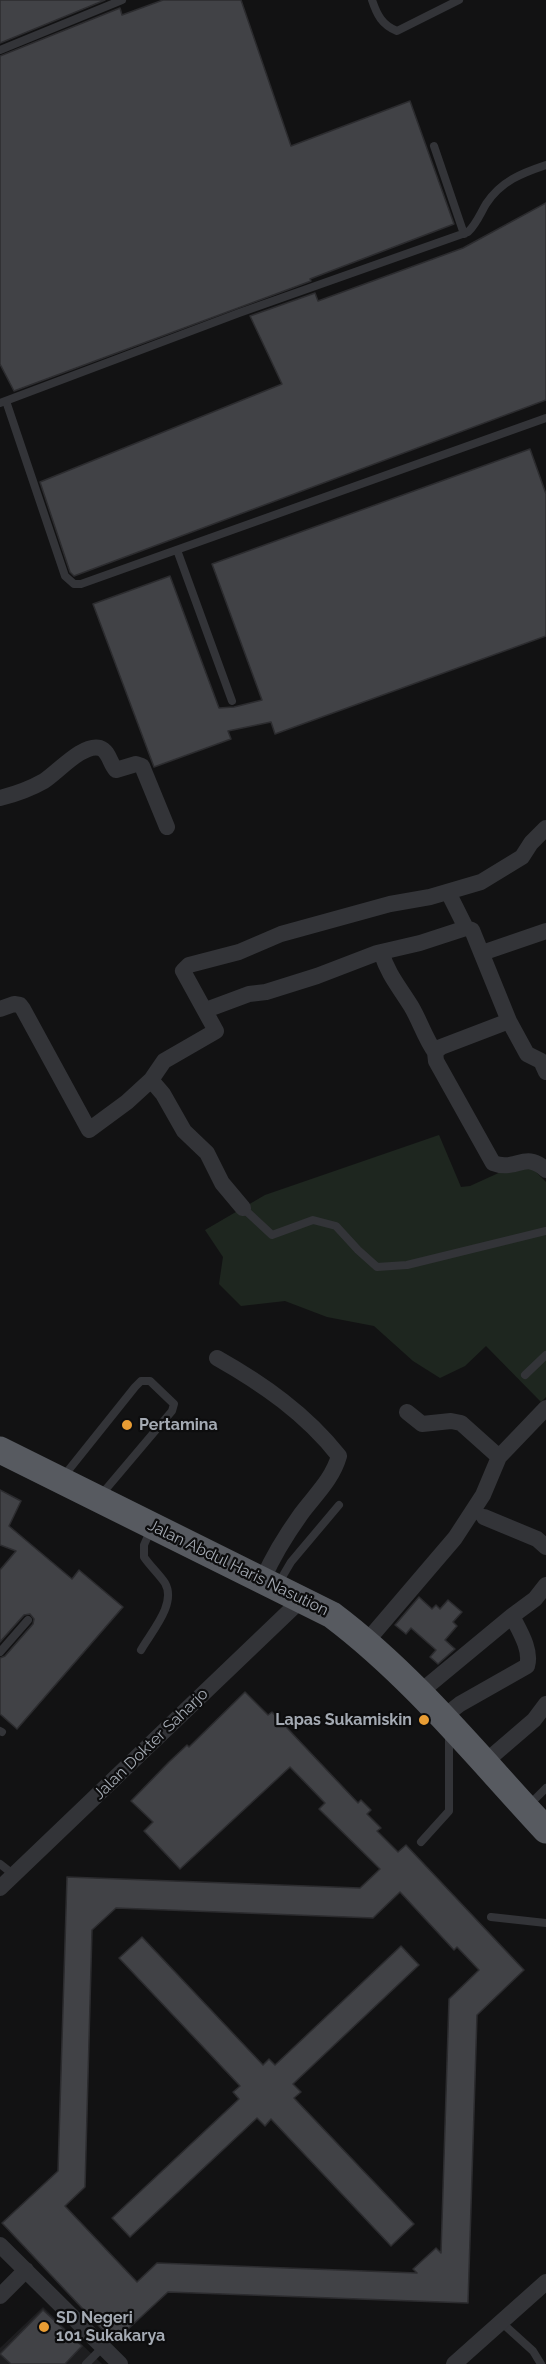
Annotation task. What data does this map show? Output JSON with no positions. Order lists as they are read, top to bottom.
{
  "streets": {
    "highway": ["Jalan Abdul Haris Nasution"],
    "street": ["Jalan Dokter Saharjo"]
  },
  "crossings": [
    ["Jalan Abdul Haris Nasution", "Jalan Dokter Saharjo"]
  ],
  "places": ["Pertamina", "Lapas Sukamiskin", "SD Negeri 101 Sukakarya"]
}
